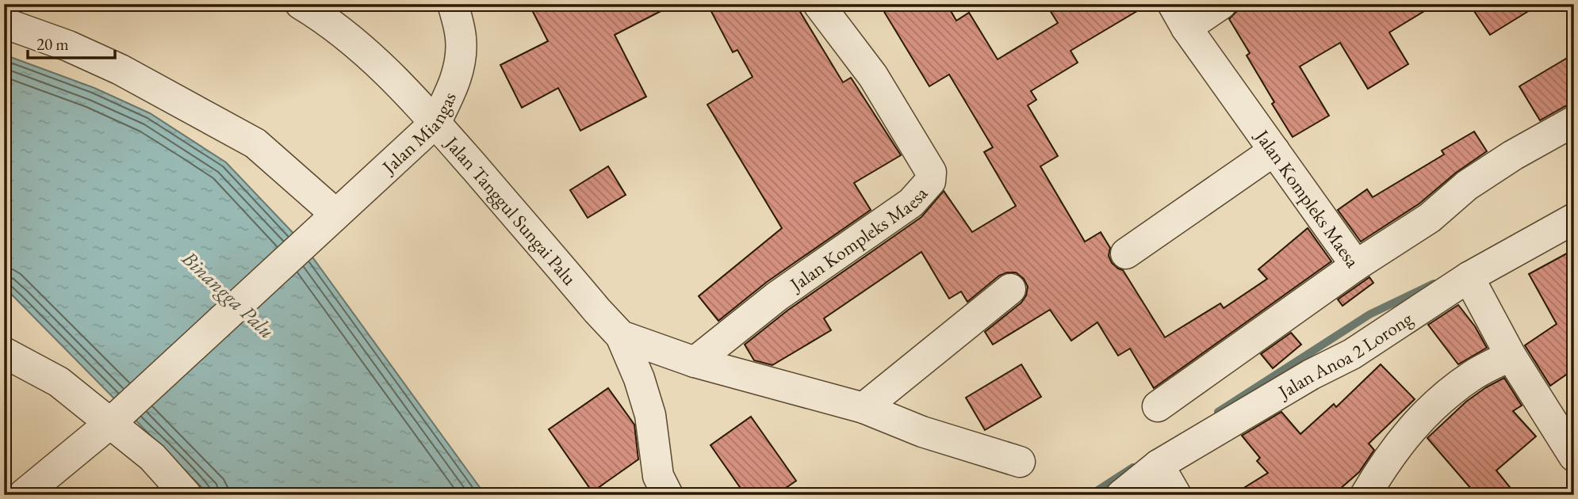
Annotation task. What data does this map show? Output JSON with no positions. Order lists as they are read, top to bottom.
{
  "streets": {
    "street": [
      "Jalan Miangas",
      "Jalan Kompleks Maesa",
      "Jalan Tanggul Sungai Palu",
      "Jalan Anoa 2 Lorong"
    ]
  },
  "crossings": [
    ["Jalan Miangas", "Jalan Tanggul Sungai Palu"]
  ],
  "water": ["Binangga Palu"],
  "scale_bar": "20 m"
}
